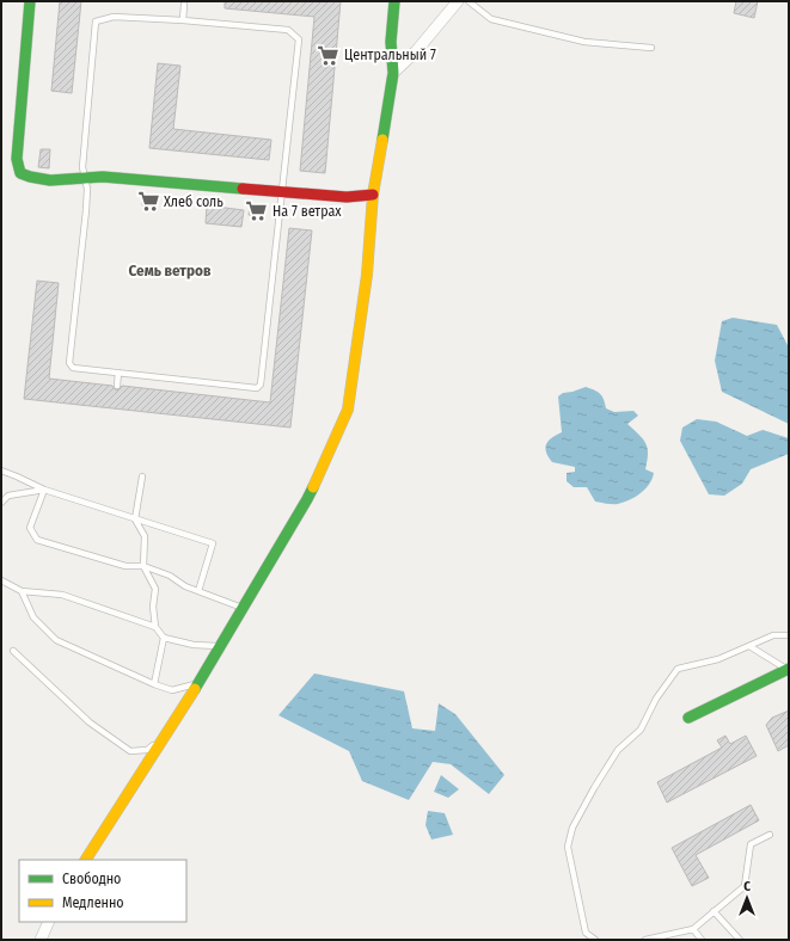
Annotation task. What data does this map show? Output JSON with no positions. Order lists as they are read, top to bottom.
{
  "districts": ["Семь ветров"],
  "places": {
    "supermarket": ["Центральный 7", "Хлеб соль", "На 7 ветрах"]
  },
  "legend": ["Свободно", "Медленно"],
  "north": "top"
}
